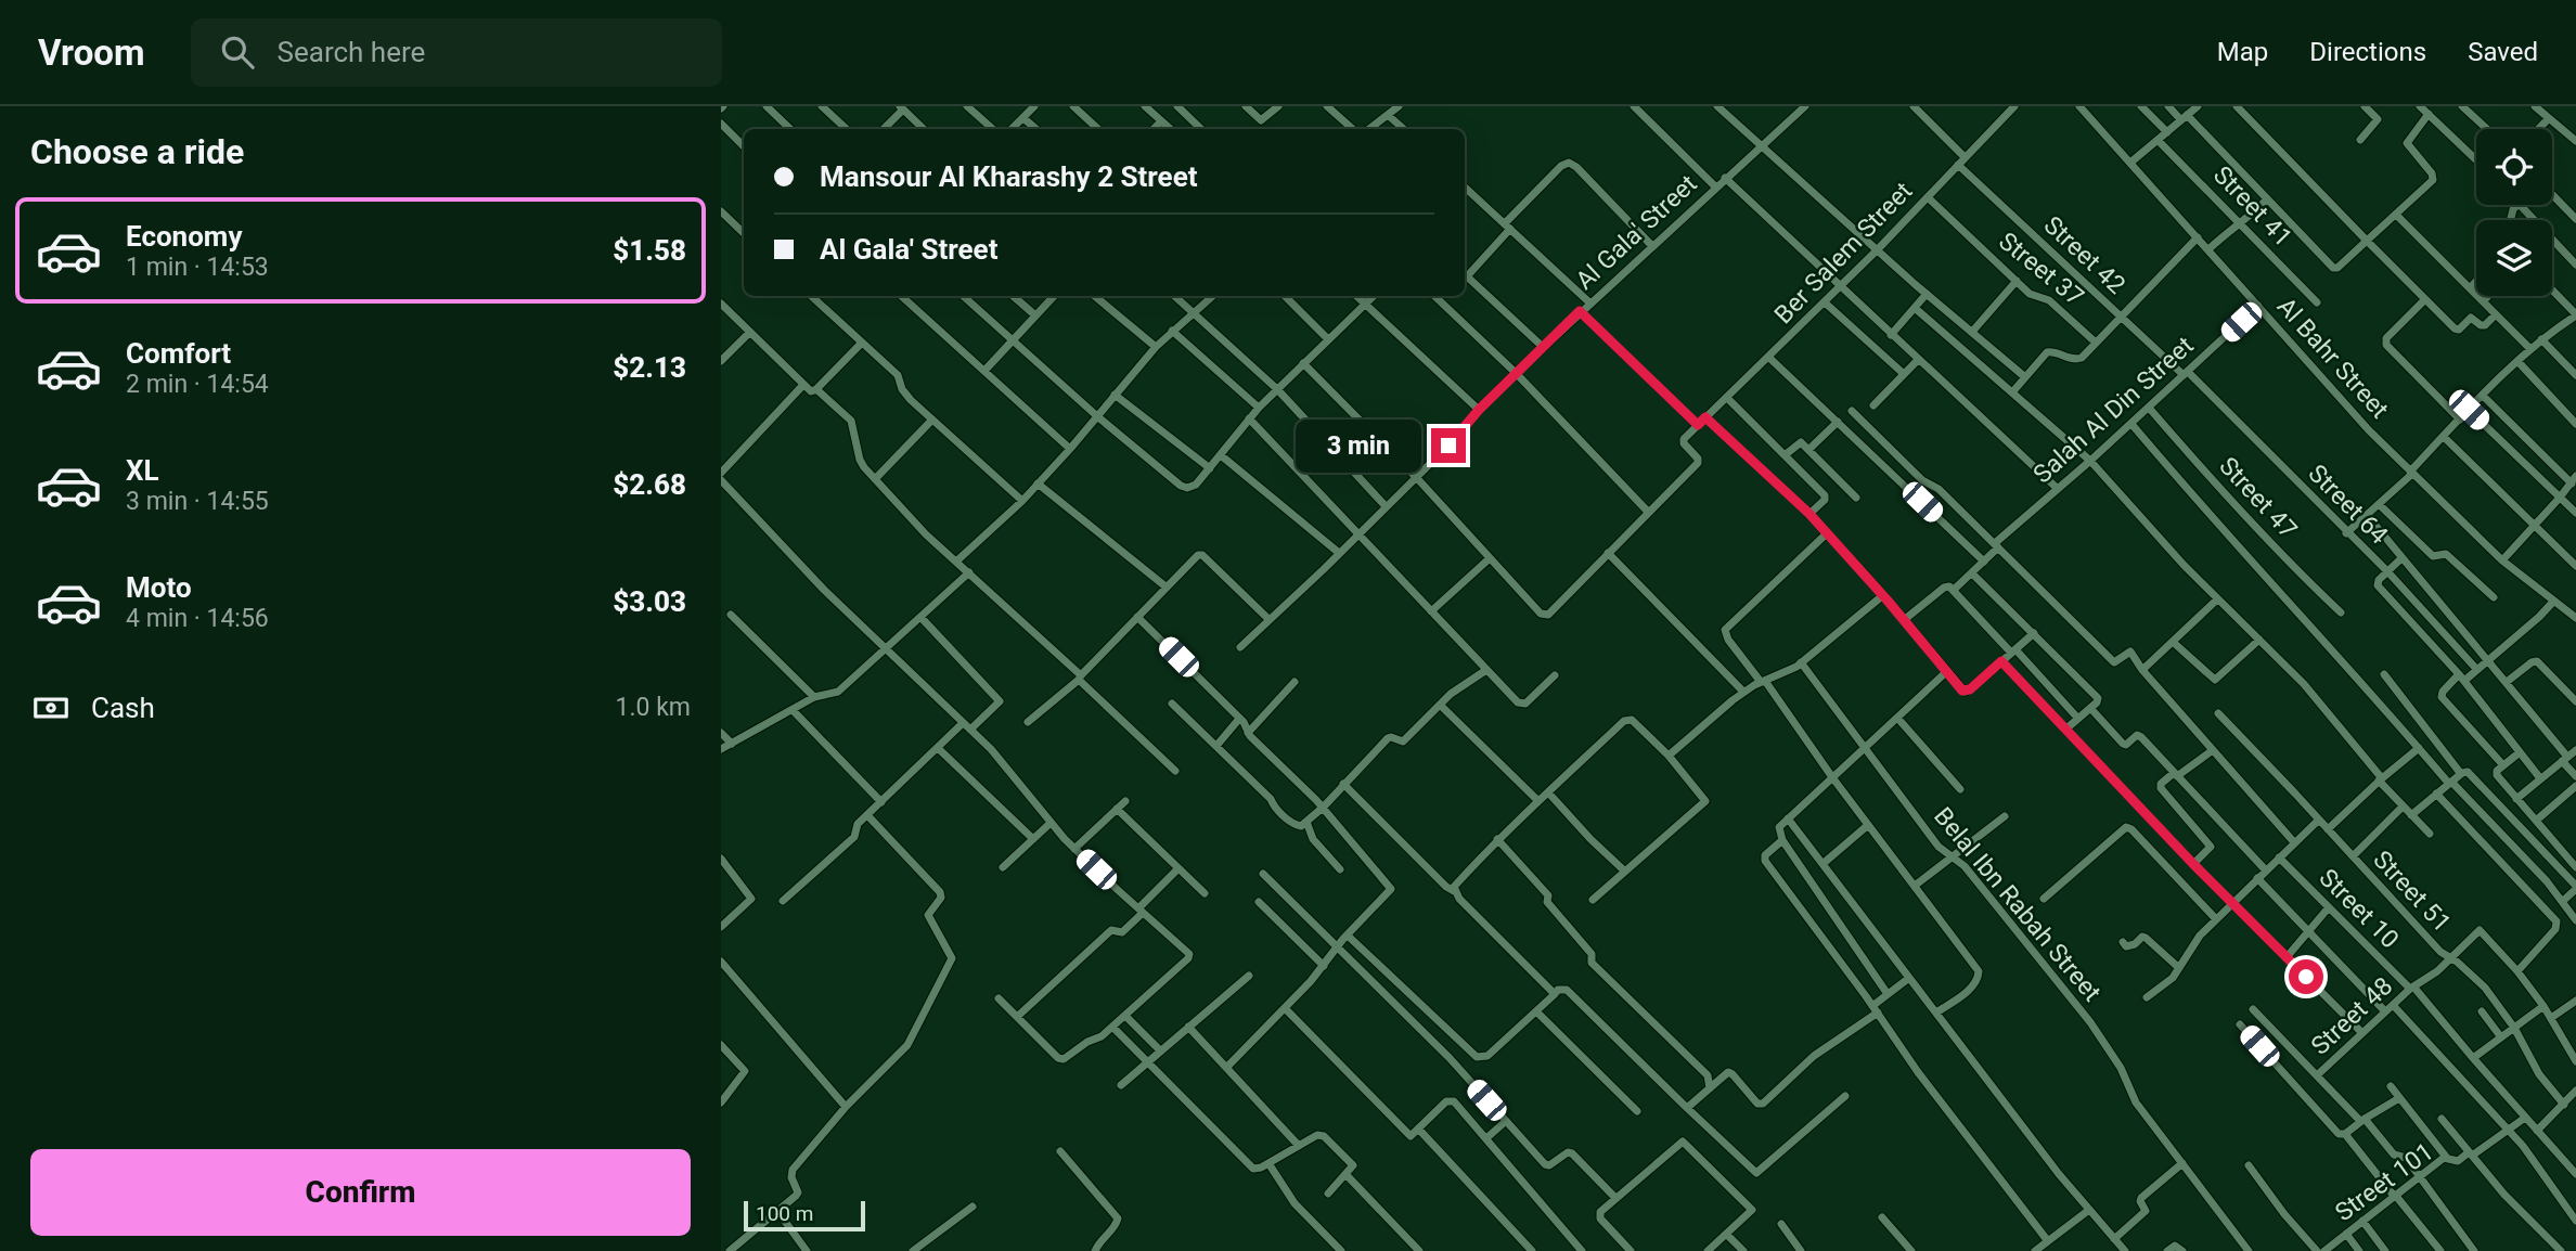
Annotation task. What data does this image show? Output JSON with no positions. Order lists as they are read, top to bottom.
{
  "streets": {
    "street": [
      "Street 41",
      "Al Gala' Street",
      "Ber Salem Street",
      "Street 42",
      "Street 37",
      "Al Bahr Street",
      "Salah Al Din Street",
      "Street 47",
      "Street 64",
      "Street 51",
      "Belal Ibn Rabah Street",
      "Street 10",
      "Street 48",
      "Street 101"
    ]
  },
  "crossings": [
    ["Ber Salem Street", "Street 42"],
    ["Ber Salem Street", "Street 37"],
    ["Street 42", "Salah Al Din Street"],
    ["Street 42", "Street 64"],
    ["Al Bahr Street", "Salah Al Din Street"],
    ["Salah Al Din Street", "Street 47"],
    ["Salah Al Din Street", "Street 64"],
    ["Street 51", "Street 48"],
    ["Street 10", "Street 48"]
  ],
  "scale_bar": "100 m",
  "page": {
    "header": "Vroom",
    "search": "Search here",
    "nav": ["Map", "Directions", "Saved"],
    "heading": "Choose a ride",
    "banner": ["Mansour Al Kharashy 2 Street", "Al Gala' Street"],
    "list": [
      {
        "name": "Economy",
        "note": "1 min · 14:53",
        "value": "$1.58"
      },
      {
        "name": "Comfort",
        "note": "2 min · 14:54",
        "value": "$2.13"
      },
      {
        "name": "XL",
        "note": "3 min · 14:55",
        "value": "$2.68"
      },
      {
        "name": "Moto",
        "note": "4 min · 14:56",
        "value": "$3.03"
      }
    ],
    "bubble": "3 min",
    "pay": ["Cash", "1.0 km"],
    "buttons": "Confirm",
    "scale": "100 m"
  }
}
